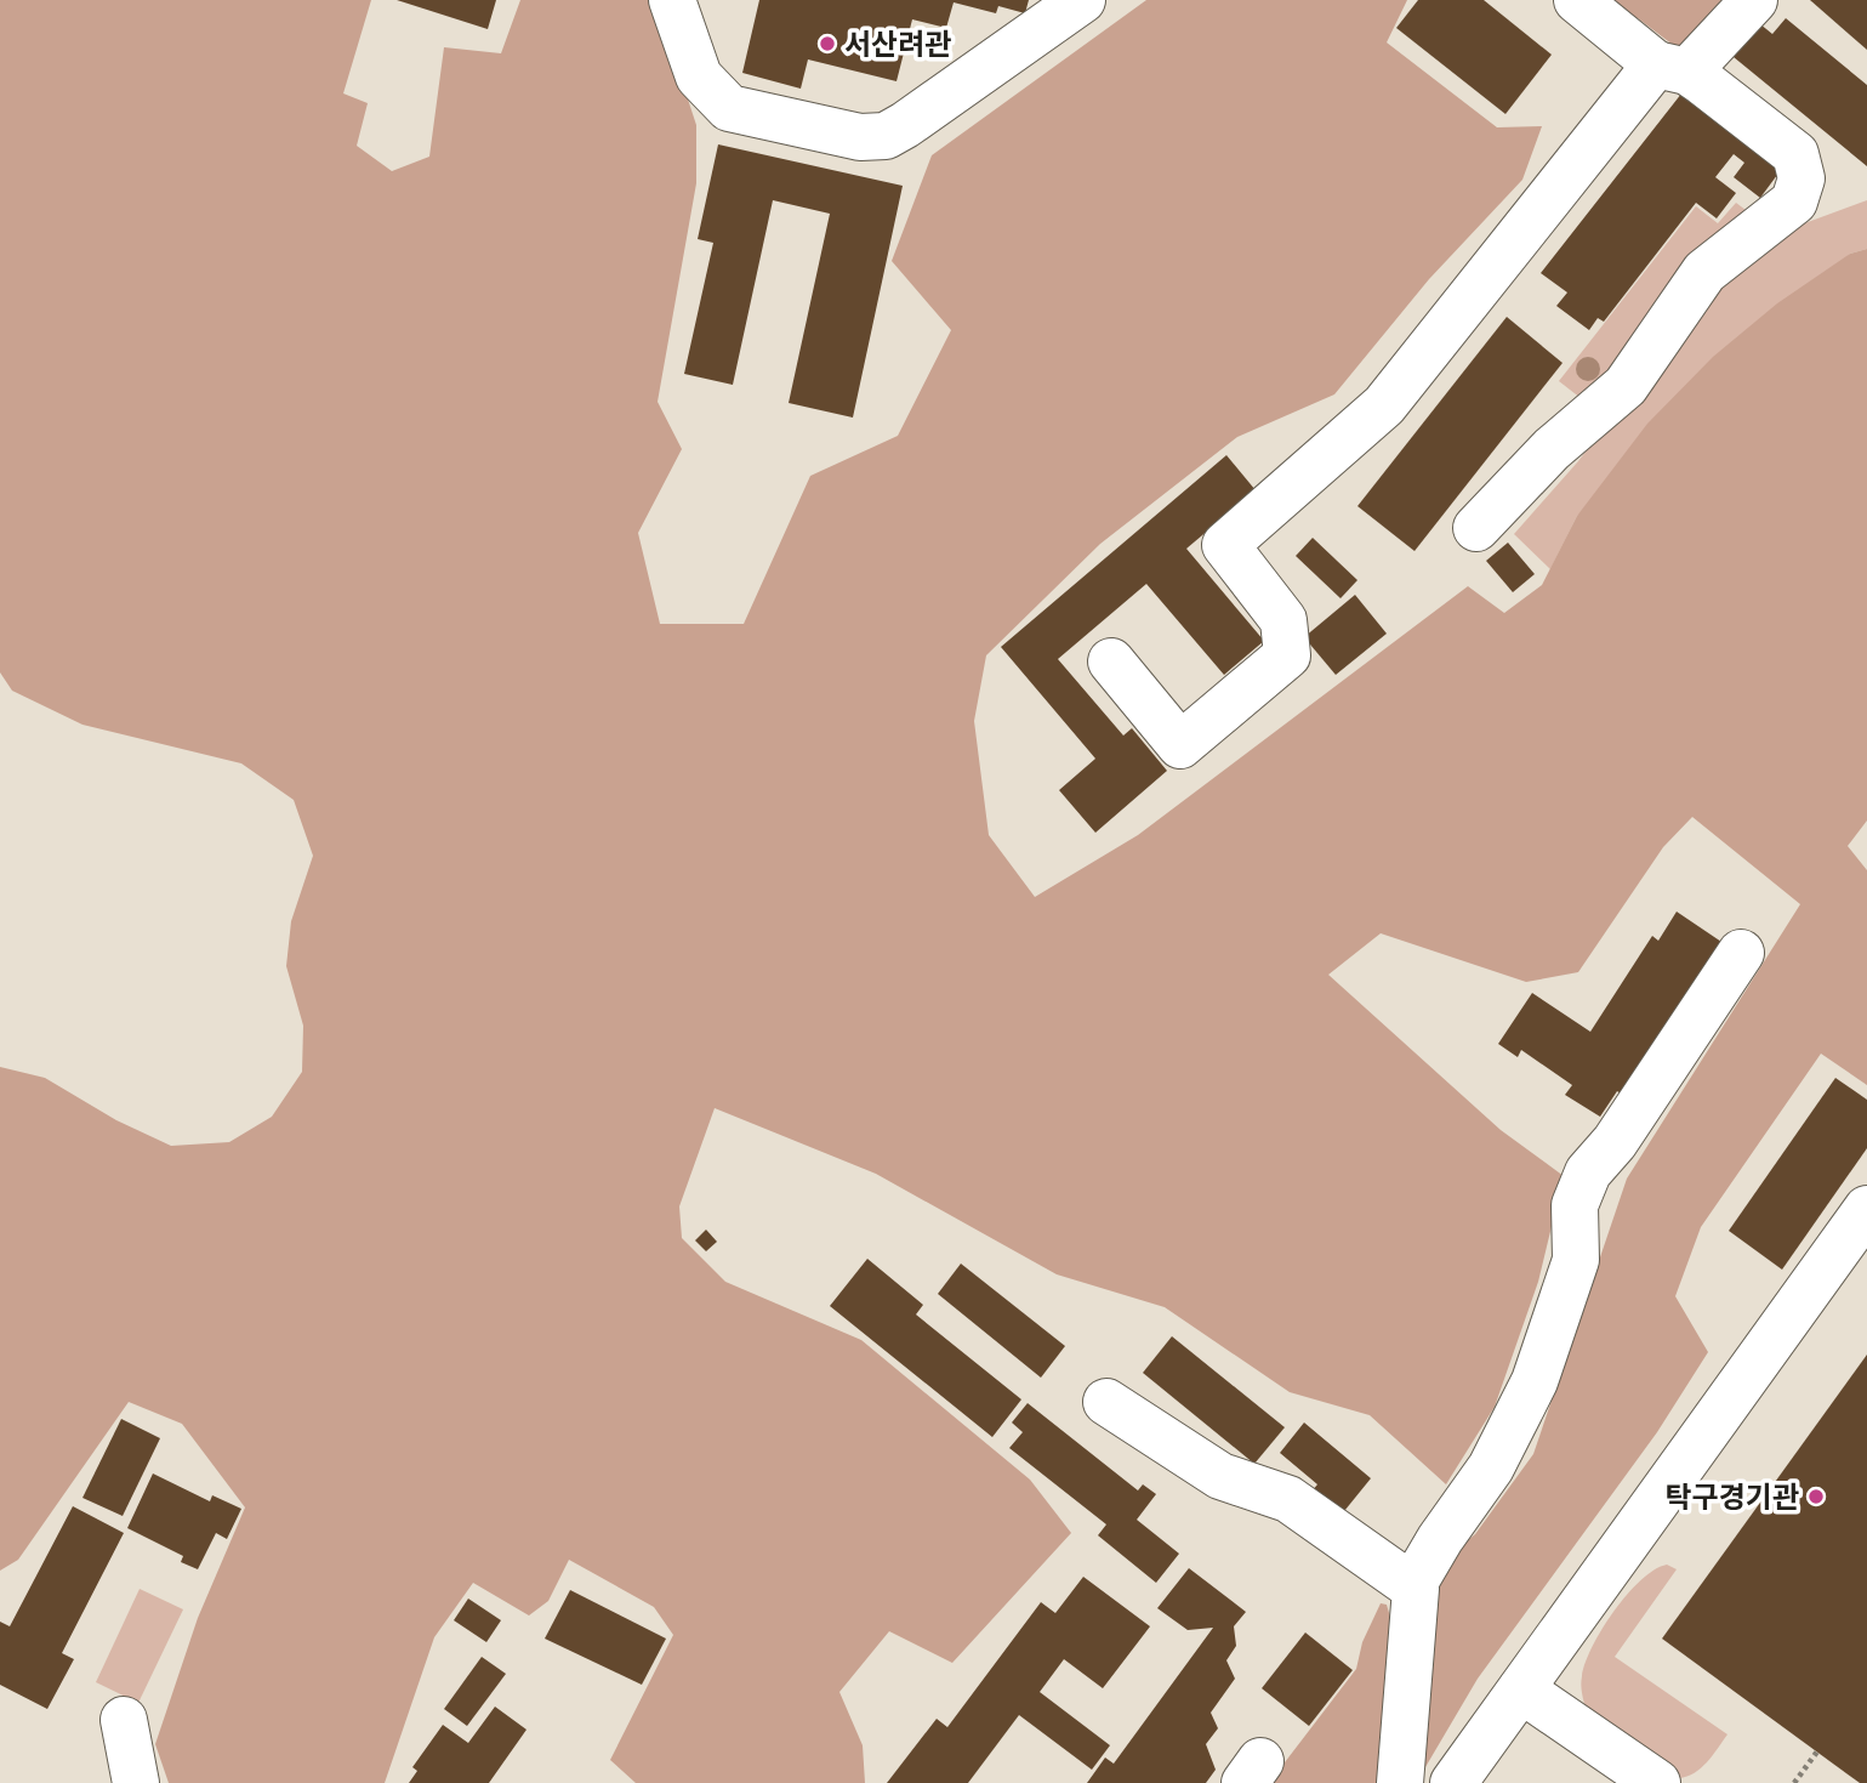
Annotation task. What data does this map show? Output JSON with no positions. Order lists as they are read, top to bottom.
{
  "places": ["서산려관", "탁구경기관"]
}
